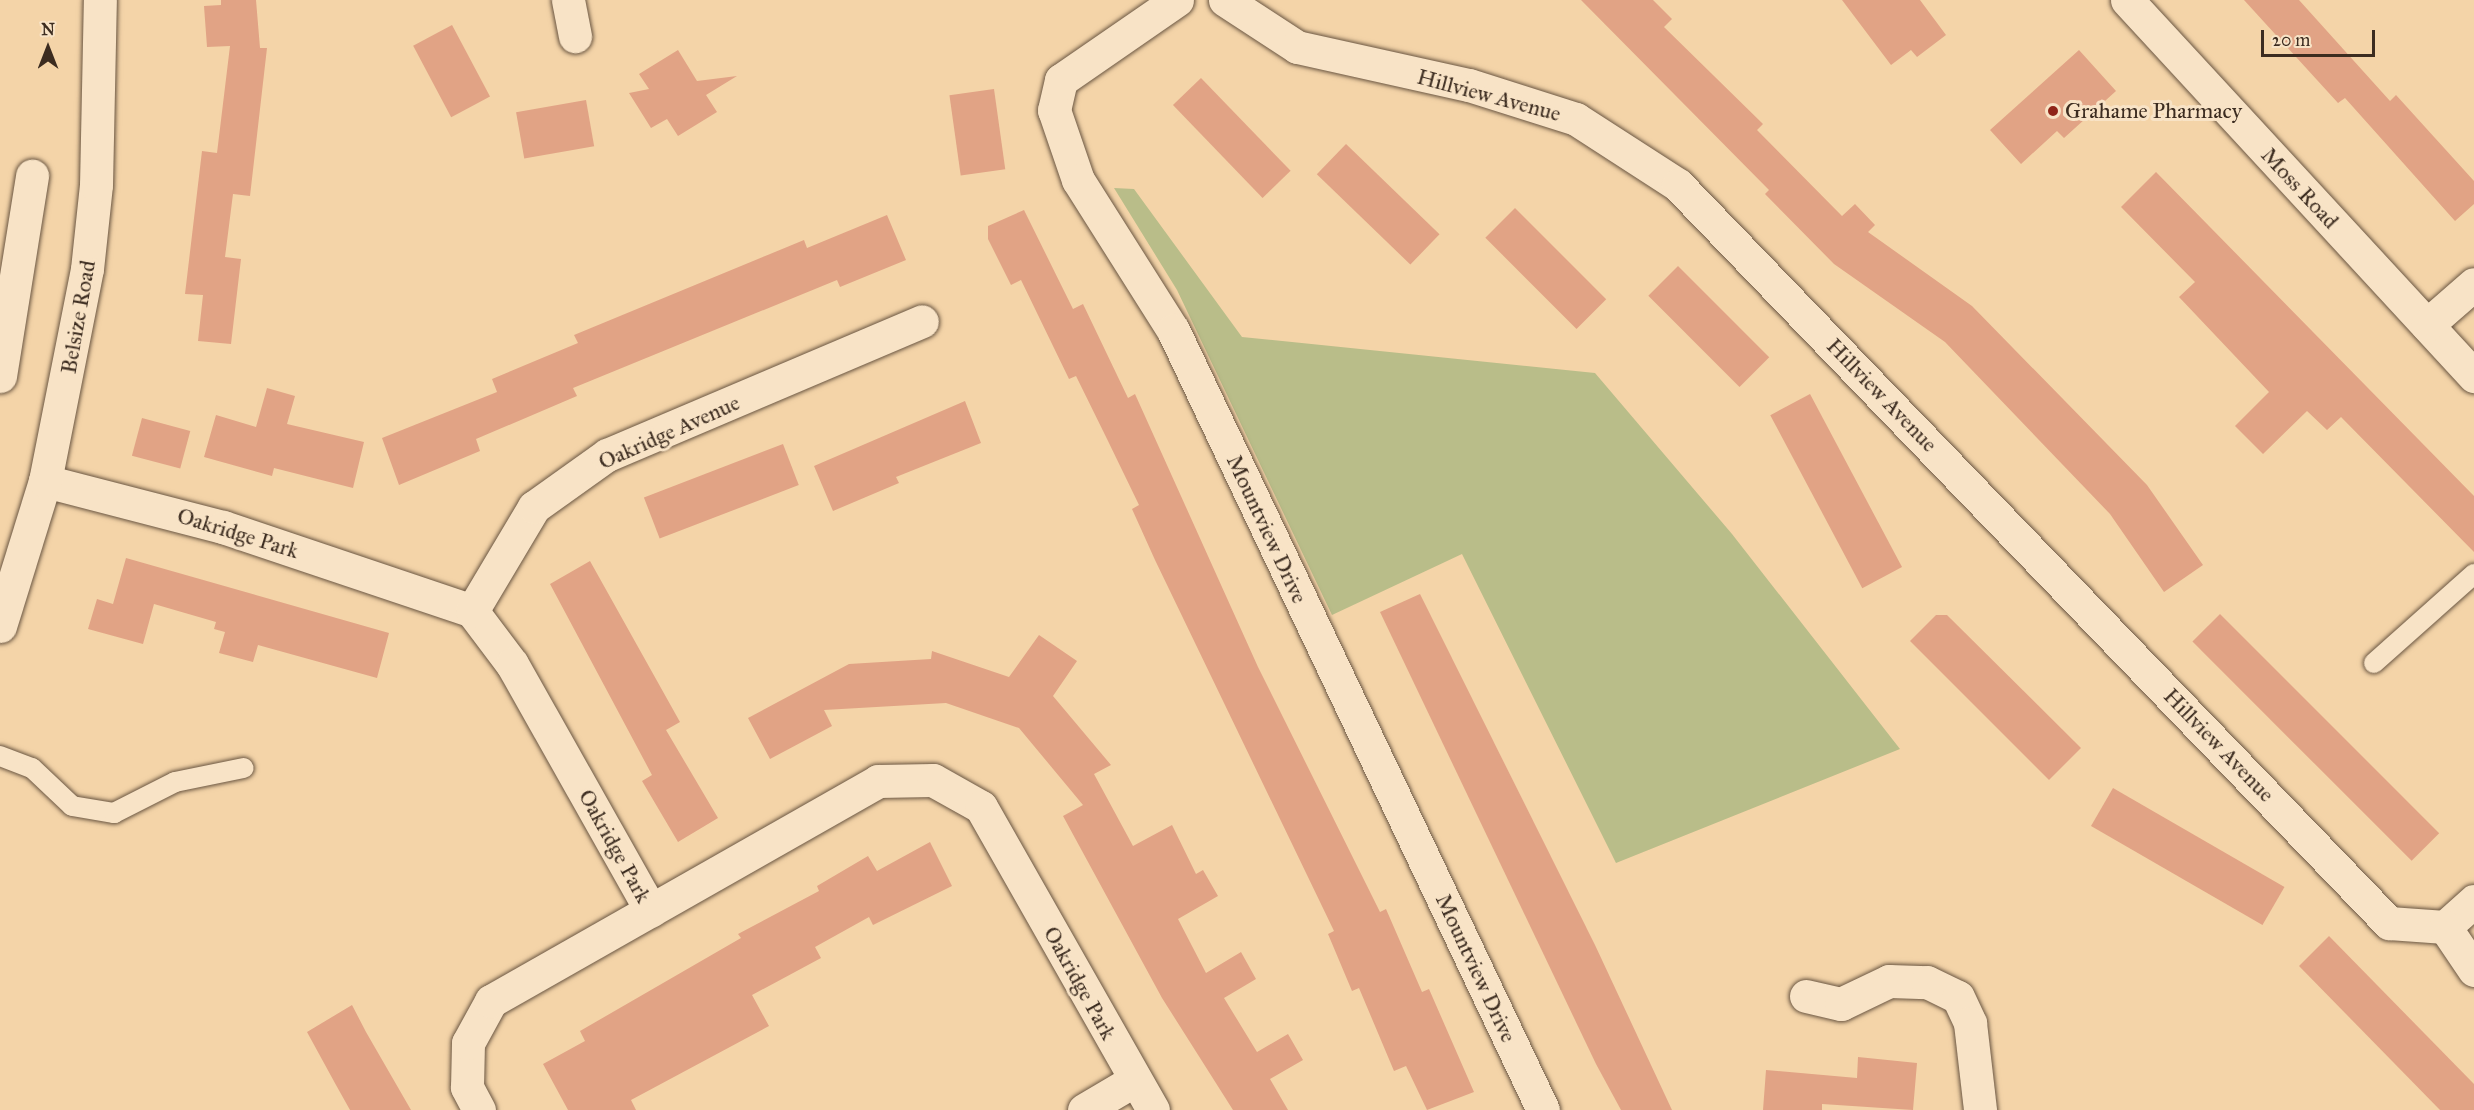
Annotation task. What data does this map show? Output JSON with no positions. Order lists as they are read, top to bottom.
{
  "streets": {
    "street": [
      "Hillview Avenue",
      "Moss Road",
      "Belsize Road",
      "Oakridge Avenue",
      "Mountview Drive",
      "Oakridge Park"
    ]
  },
  "crossings": [
    ["Belsize Road", "Oakridge Park"],
    ["Oakridge Avenue", "Oakridge Park"]
  ],
  "places": ["Grahame Pharmacy"],
  "scale_bar": "20 m",
  "north": "top"
}
